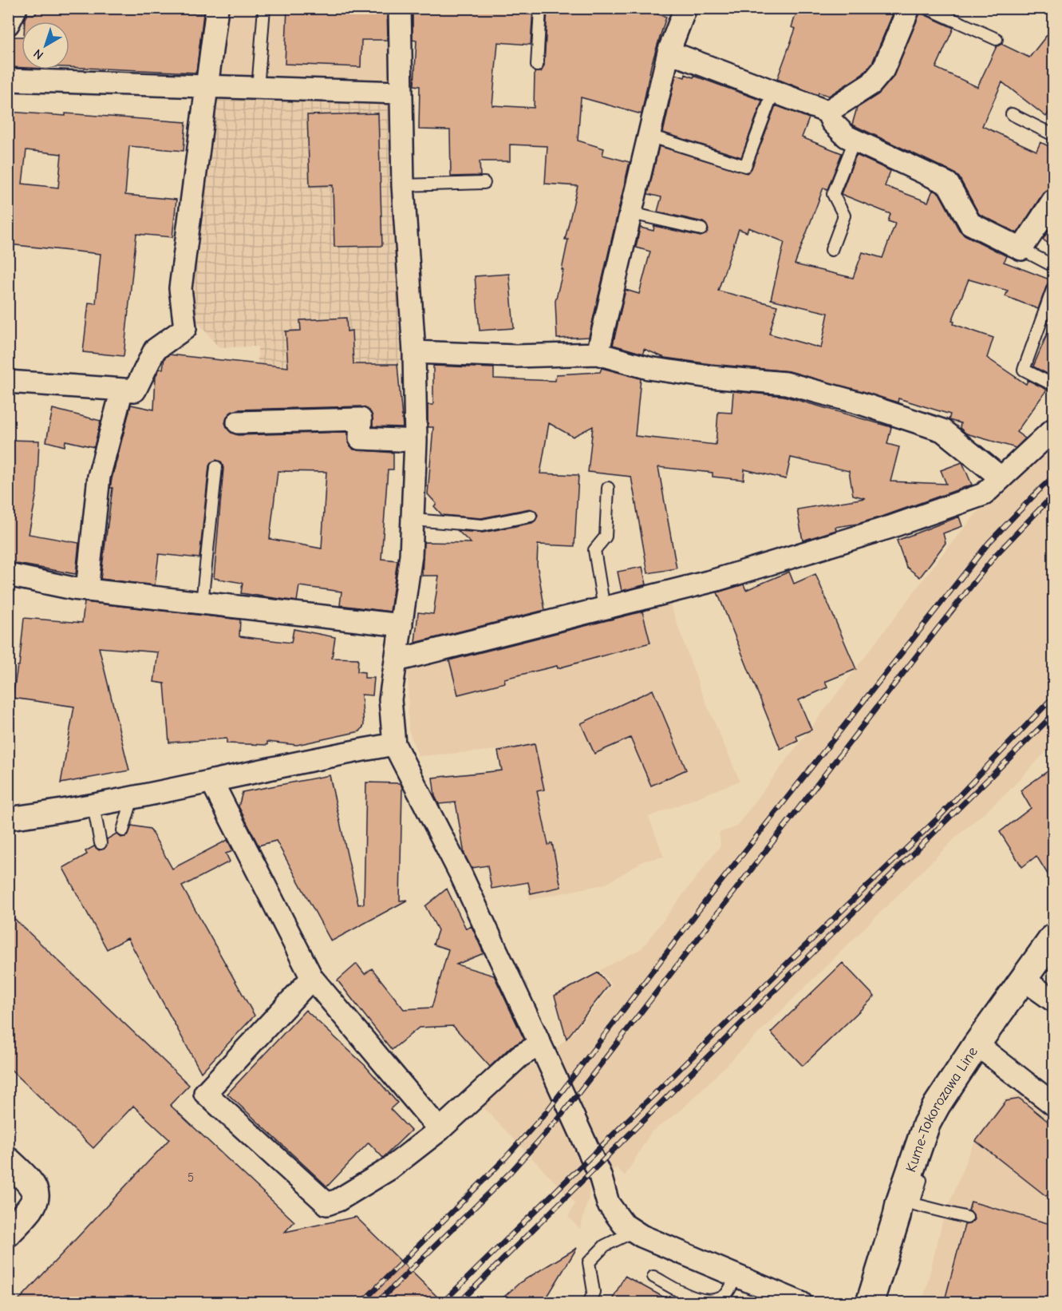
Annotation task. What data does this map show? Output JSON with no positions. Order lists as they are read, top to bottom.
{
  "streets": {
    "main road": ["Kume-Tokorozawa Line"]
  },
  "house_numbers": ["5"],
  "north": "bottom left"
}
